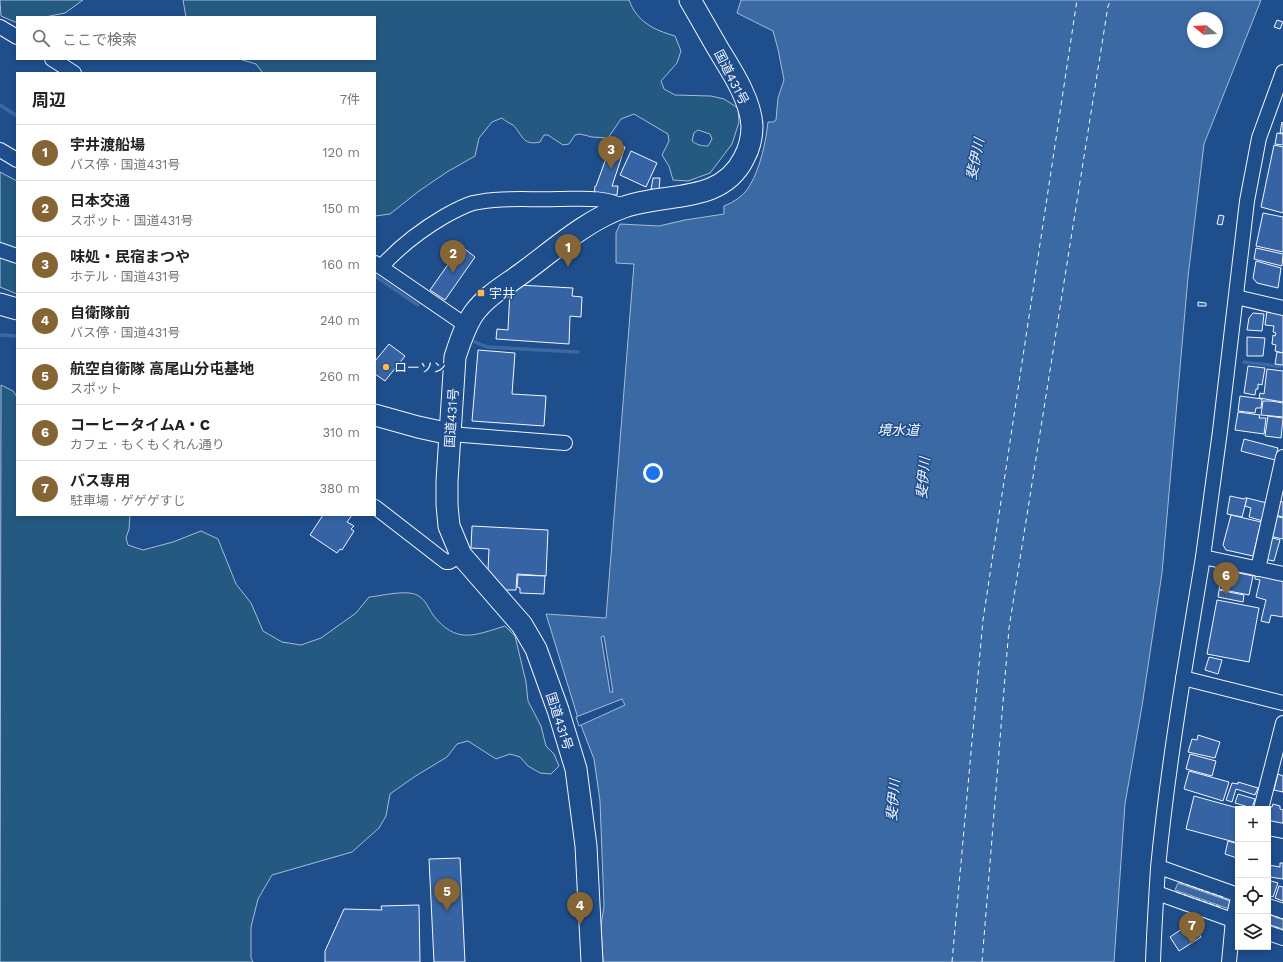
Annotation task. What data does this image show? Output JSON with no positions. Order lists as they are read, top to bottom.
{
  "streets": {
    "highway": ["国道431号"]
  },
  "water": ["斐伊川", "境水道"],
  "places": {
    "transit": ["宇井"],
    "other": ["ローソン"]
  },
  "north": "left",
  "page": {
    "search": "ここで検索",
    "heading": ["周辺", "7件"],
    "list": [
      {
        "mark": "1",
        "name": "宇井渡船場",
        "note": "バス停 · 国道431号",
        "value": "120 m"
      },
      {
        "mark": "2",
        "name": "日本交通",
        "note": "スポット · 国道431号",
        "value": "150 m"
      },
      {
        "mark": "3",
        "name": "味処・民宿まつや",
        "note": "ホテル · 国道431号",
        "value": "160 m"
      },
      {
        "mark": "4",
        "name": "自衛隊前",
        "note": "バス停 · 国道431号",
        "value": "240 m"
      },
      {
        "mark": "5",
        "name": "航空自衛隊 高尾山分屯基地",
        "note": "スポット",
        "value": "260 m"
      },
      {
        "mark": "6",
        "name": "コーヒータイムA・C",
        "note": "カフェ · もくもくれん通り",
        "value": "310 m"
      },
      {
        "mark": "7",
        "name": "バス専用",
        "note": "駐車場 · ゲゲゲすじ",
        "value": "380 m"
      }
    ],
    "pins": [
      "3",
      "1",
      "2",
      "6",
      "5",
      "4",
      "7"
    ],
    "map_buttons": ["+", "−"]
  }
}
